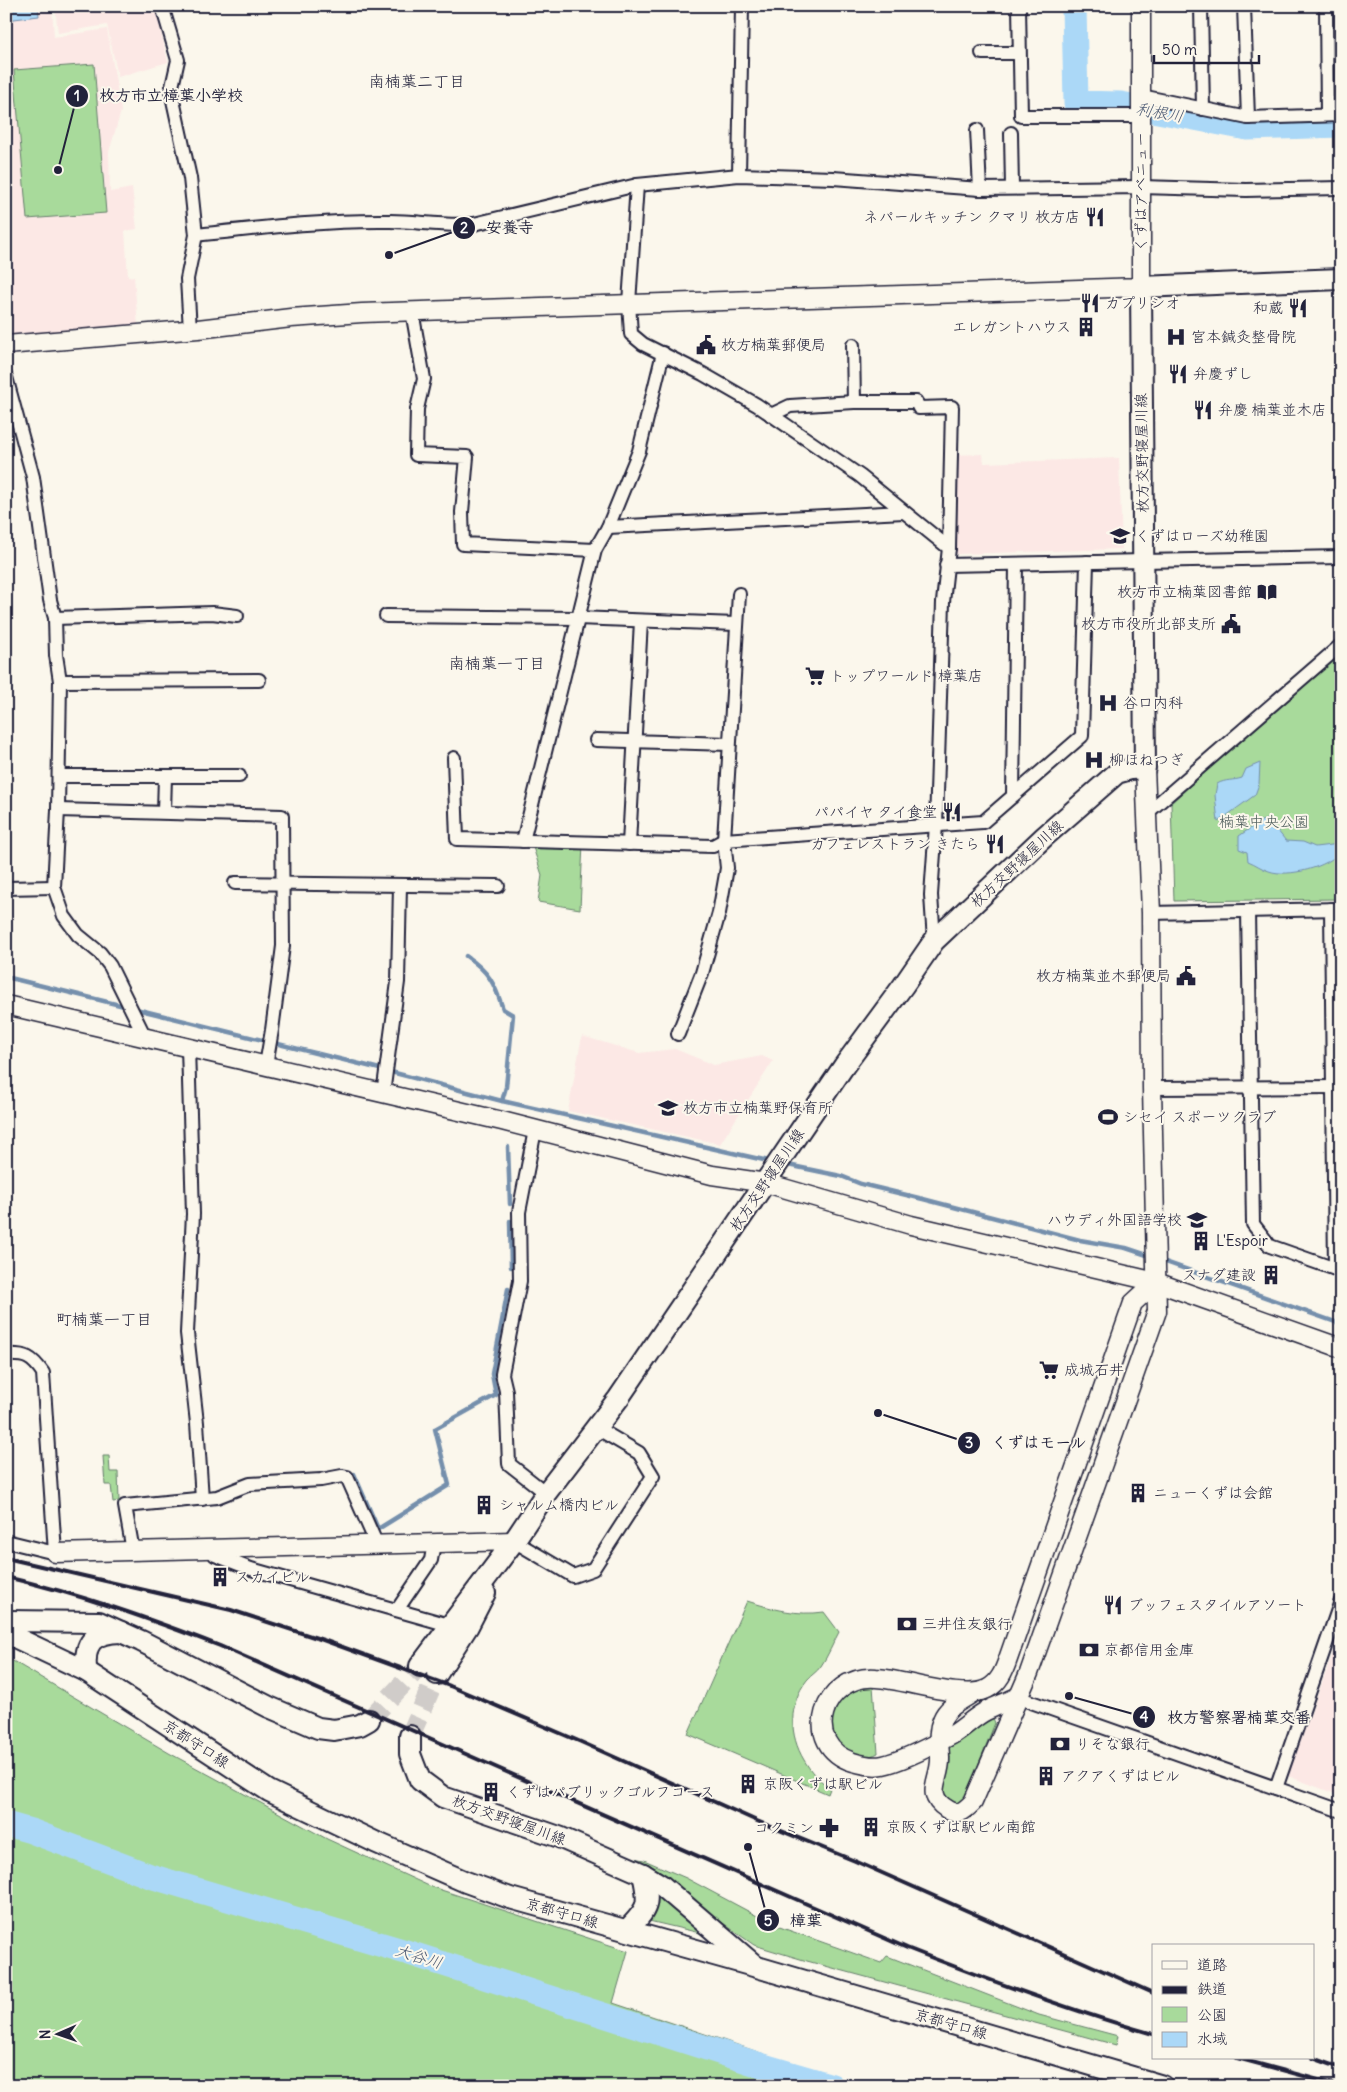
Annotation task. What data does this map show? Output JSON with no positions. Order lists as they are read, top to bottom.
{
  "streets": {
    "main road": ["枚方交野寝屋川線", "京都守口線"],
    "street": ["くずはアベニュー"]
  },
  "crossings": [
    ["くずはアベニュー", "枚方交野寝屋川線"],
    ["枚方交野寝屋川線", "京都守口線"]
  ],
  "districts": ["南楠葉二丁目", "南楠葉一丁目", "町楠葉一丁目"],
  "water": ["利根川", "大谷川"],
  "parks": ["楠葉中央公園"],
  "places": {
    "other": [
      "枚方市立樟葉小学校",
      "安養寺",
      "くずはモール",
      "枚方警察署楠葉交番",
      "樟葉"
    ],
    "restaurant": [
      "ネパールキッチン クマリ 枚方店",
      "カプリシオ",
      "和蔵",
      "弁慶ずし",
      "弁慶 楠葉並木店",
      "パパイヤ タイ食堂",
      "カフェレストラン きたら",
      "ブッフェスタイルアソート"
    ],
    "building": [
      "エレガントハウス",
      "L'Espoir",
      "スナダ建設",
      "ニューくずは会館",
      "シャルム橋内ビル",
      "スカイビル",
      "アクアくずはビル",
      "京阪くずは駅ビル",
      "くずはパブリックゴルフコース",
      "京阪くずは駅ビル南館"
    ],
    "hospital": ["宮本鍼灸整骨院", "谷口内科", "柳ほねつぎ"],
    "public building": ["枚方楠葉郵便局", "枚方市役所北部支所", "枚方楠葉並木郵便局"],
    "school or university": ["くずはローズ幼稚園", "枚方市立楠葉野保育所", "ハウディ外国語学校"],
    "library": ["枚方市立楠葉図書館"],
    "supermarket": ["トップワールド 樟葉店", "成城石井"],
    "sports": ["シセイ スポーツクラブ"],
    "bank": ["三井住友銀行", "京都信用金庫", "りそな銀行"],
    "pharmacy": ["コクミン"]
  },
  "legend": [
    "道路",
    "鉄道",
    "公園",
    "水域"
  ],
  "scale_bar": "50 m",
  "north": "left"
}
